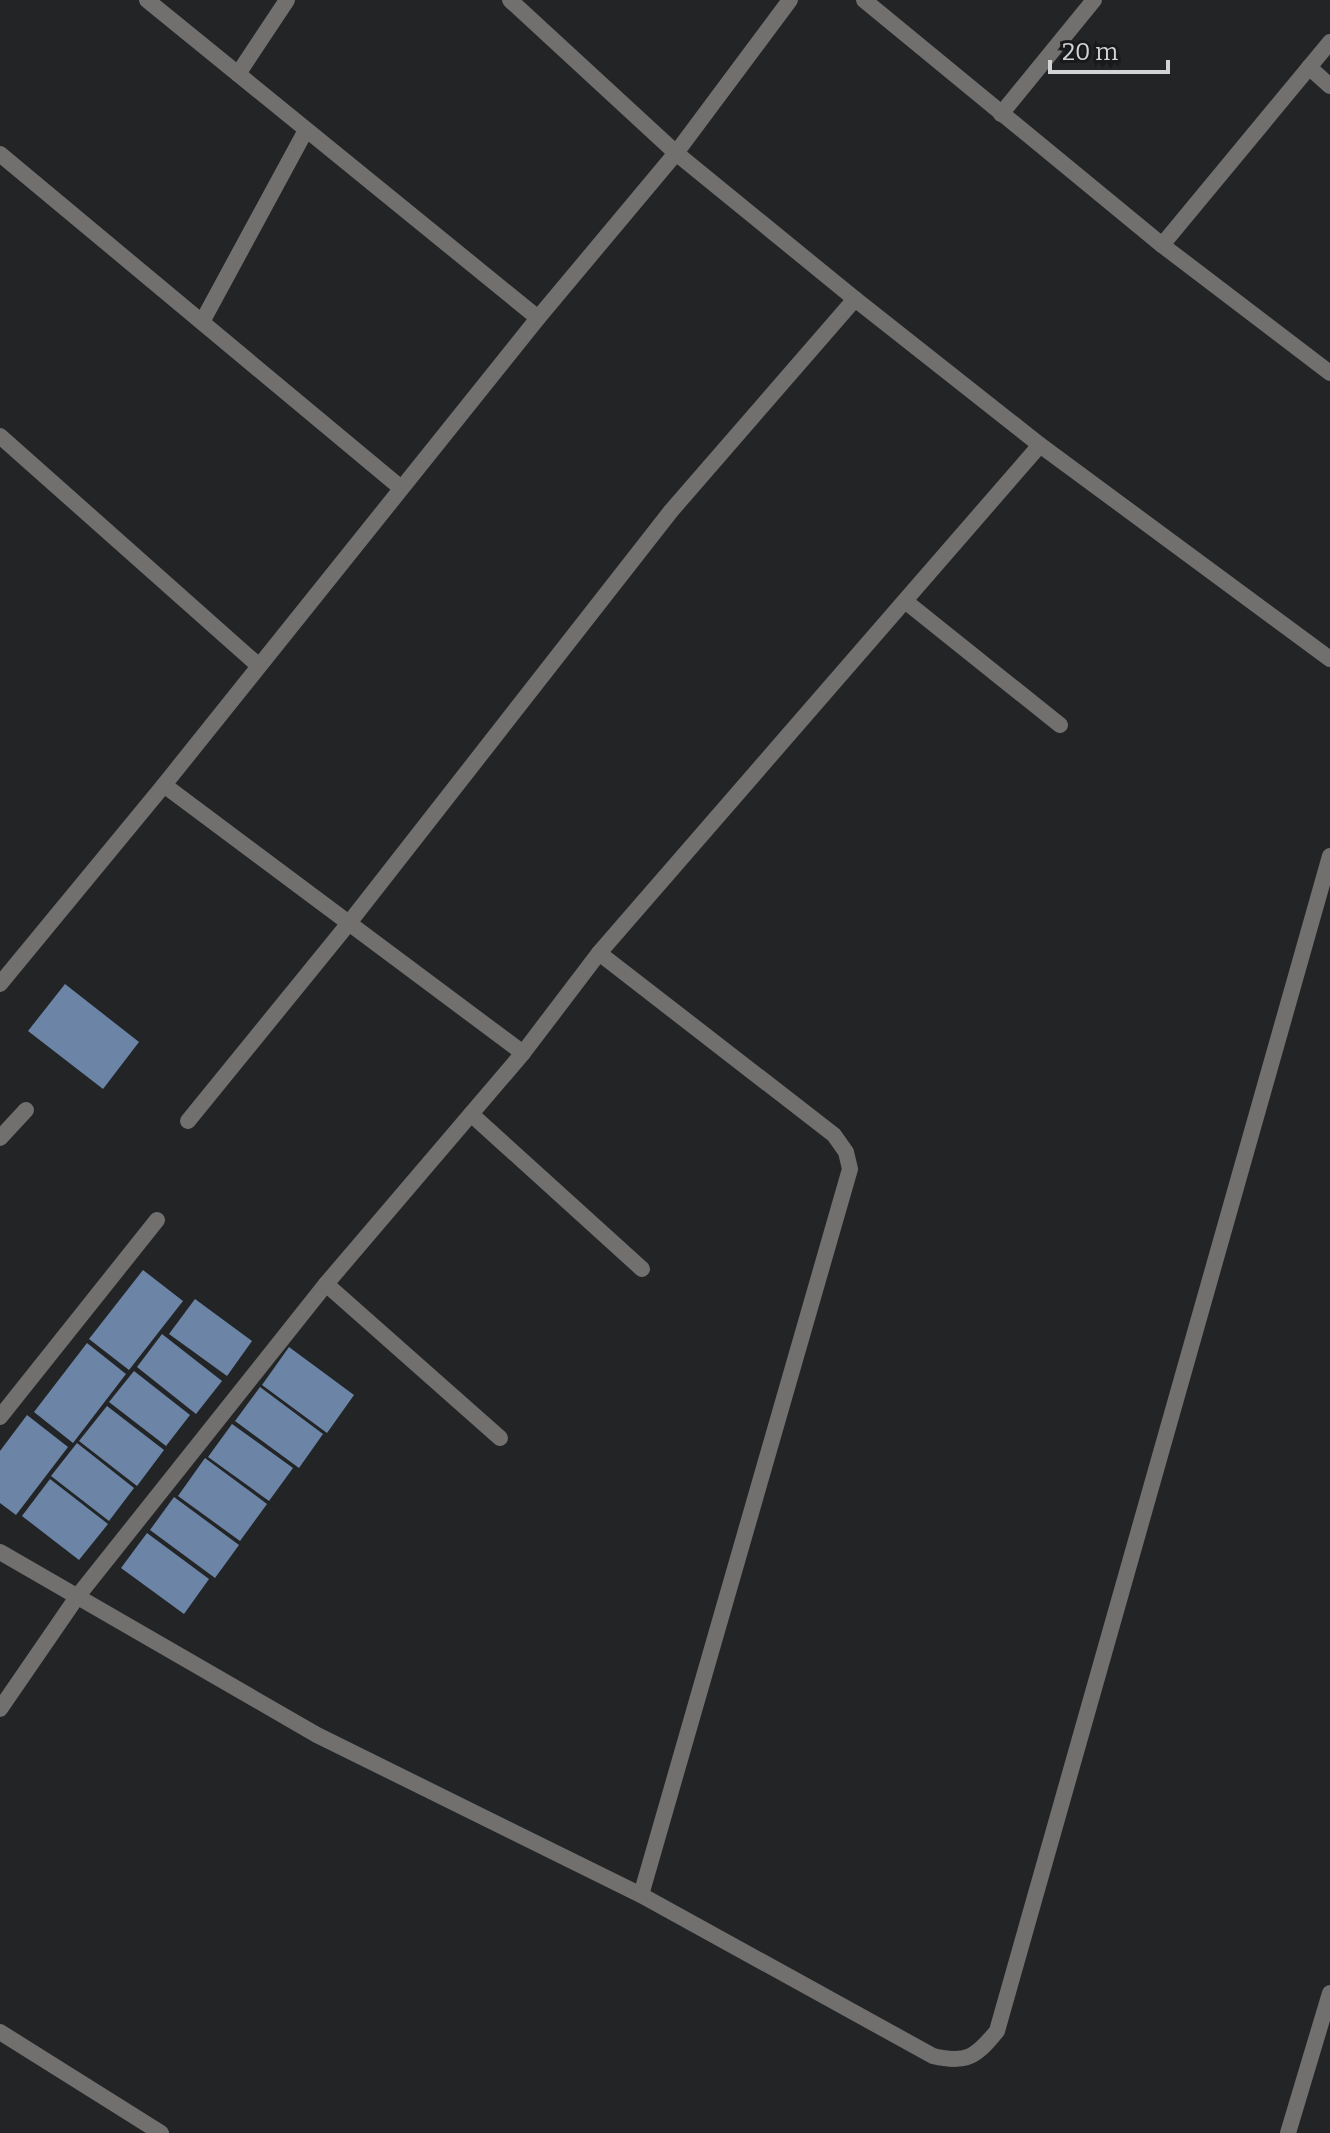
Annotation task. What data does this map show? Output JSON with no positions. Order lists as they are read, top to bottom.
{
  "scale_bar": "20 m"
}
